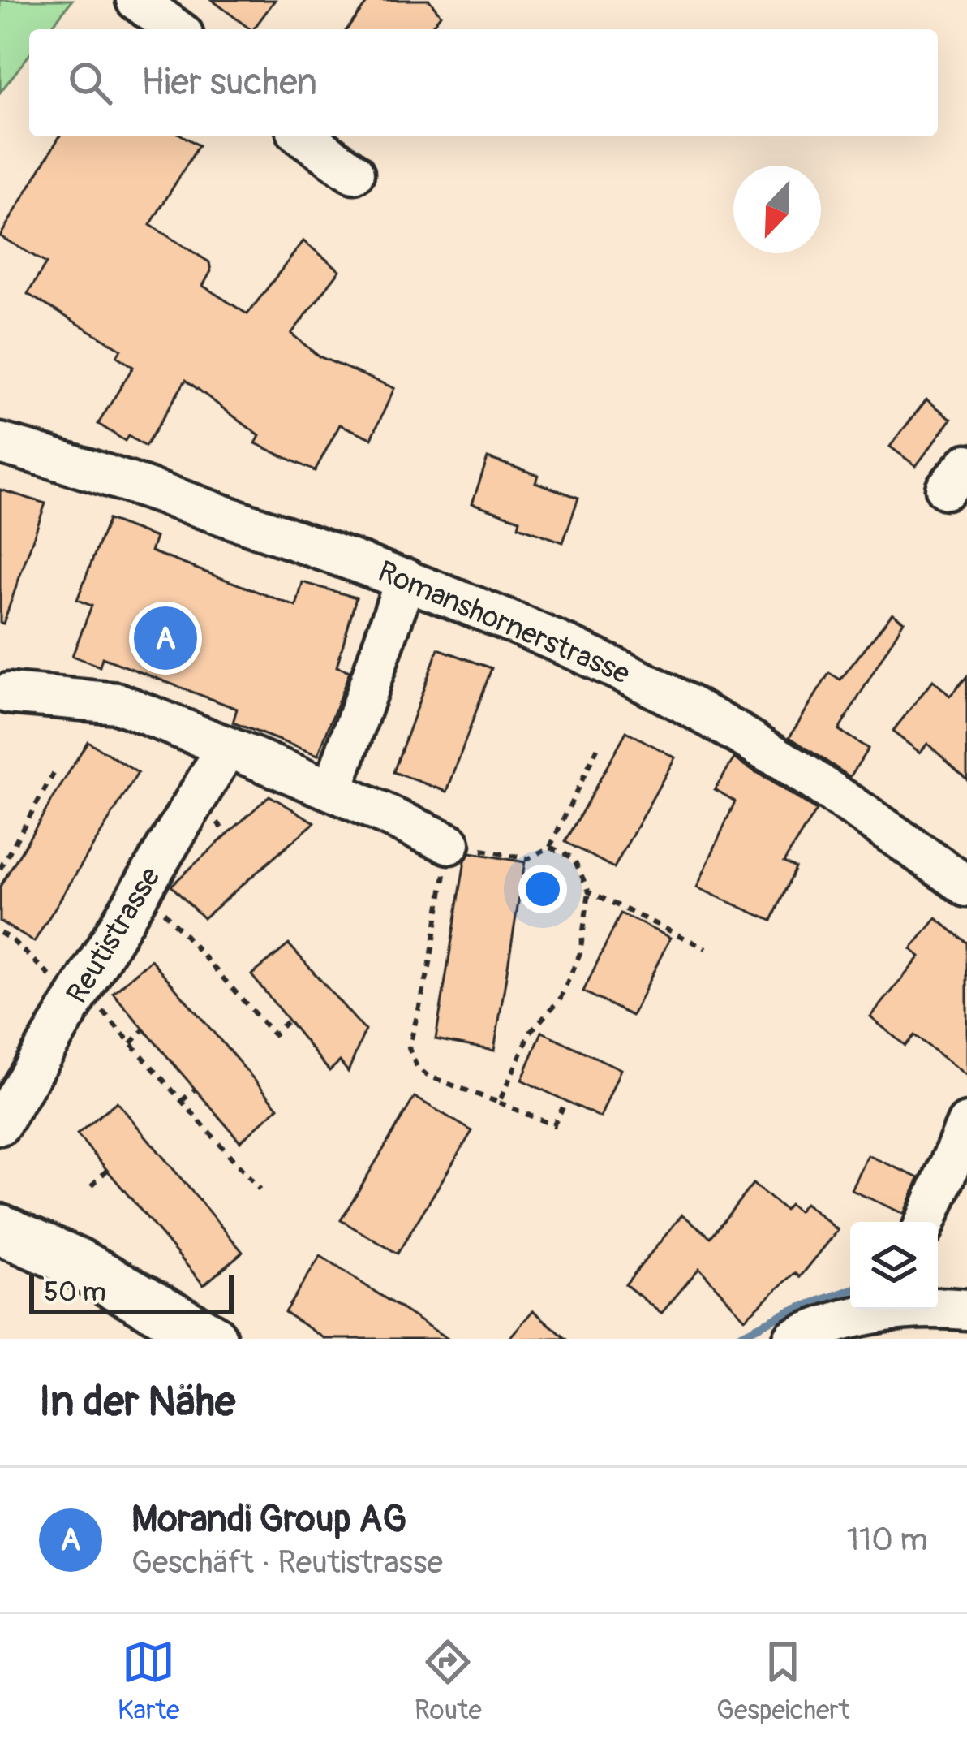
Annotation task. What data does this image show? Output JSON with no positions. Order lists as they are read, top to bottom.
{
  "streets": {
    "street": ["Romanshornerstrasse", "Reutistrasse"]
  },
  "scale_bar": "50 m",
  "north": "bottom left",
  "page": {
    "search": "Hier suchen",
    "pins": "A",
    "scale": "50 m",
    "heading": "In der Nähe",
    "list": [
      {
        "mark": "A",
        "name": "Morandi Group AG",
        "note": "Geschäft · Reutistrasse",
        "value": "110 m"
      }
    ],
    "nav": ["Karte", "Route", "Gespeichert"]
  }
}
